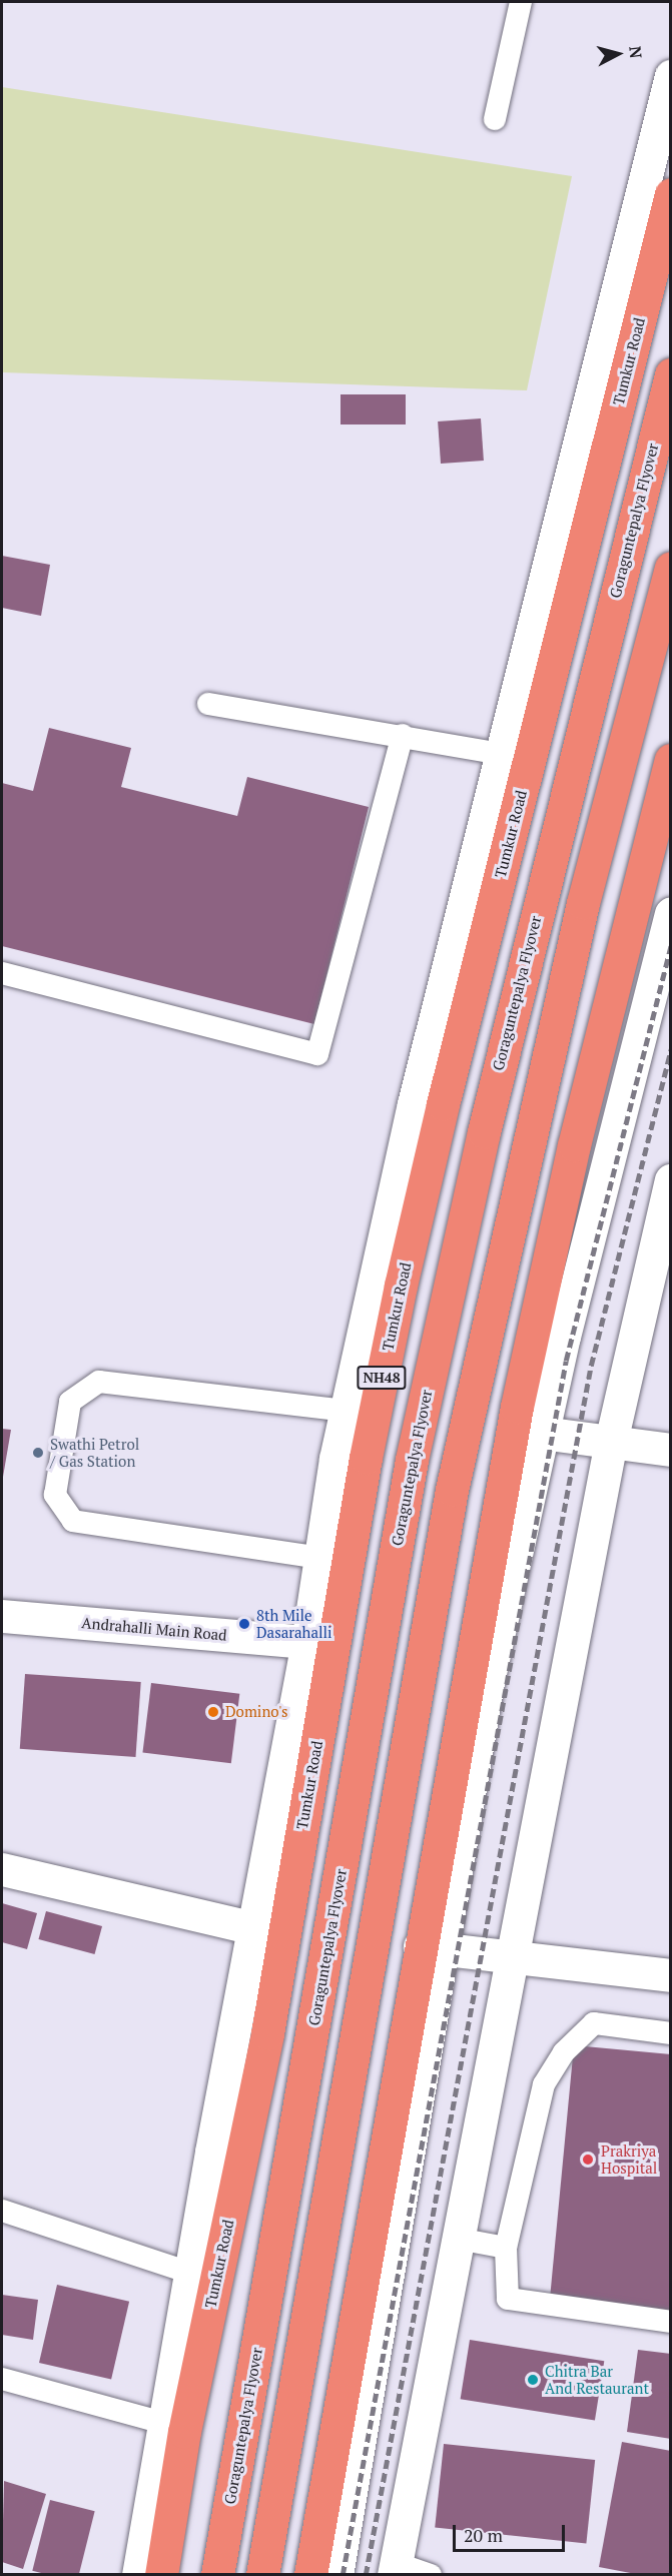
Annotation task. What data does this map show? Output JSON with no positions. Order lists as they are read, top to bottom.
{
  "streets": {
    "highway": ["Tumkur Road", "Goraguntepalya Flyover", "NH48"],
    "street": ["Andrahalli Main Road"]
  },
  "places": [
    "Swathi Petrol / Gas Station",
    "8th Mile Dasarahalli",
    "Domino's",
    "Prakriya Hospital",
    "Chitra Bar And Restaurant"
  ],
  "scale_bar": "20 m",
  "north": "right"
}
